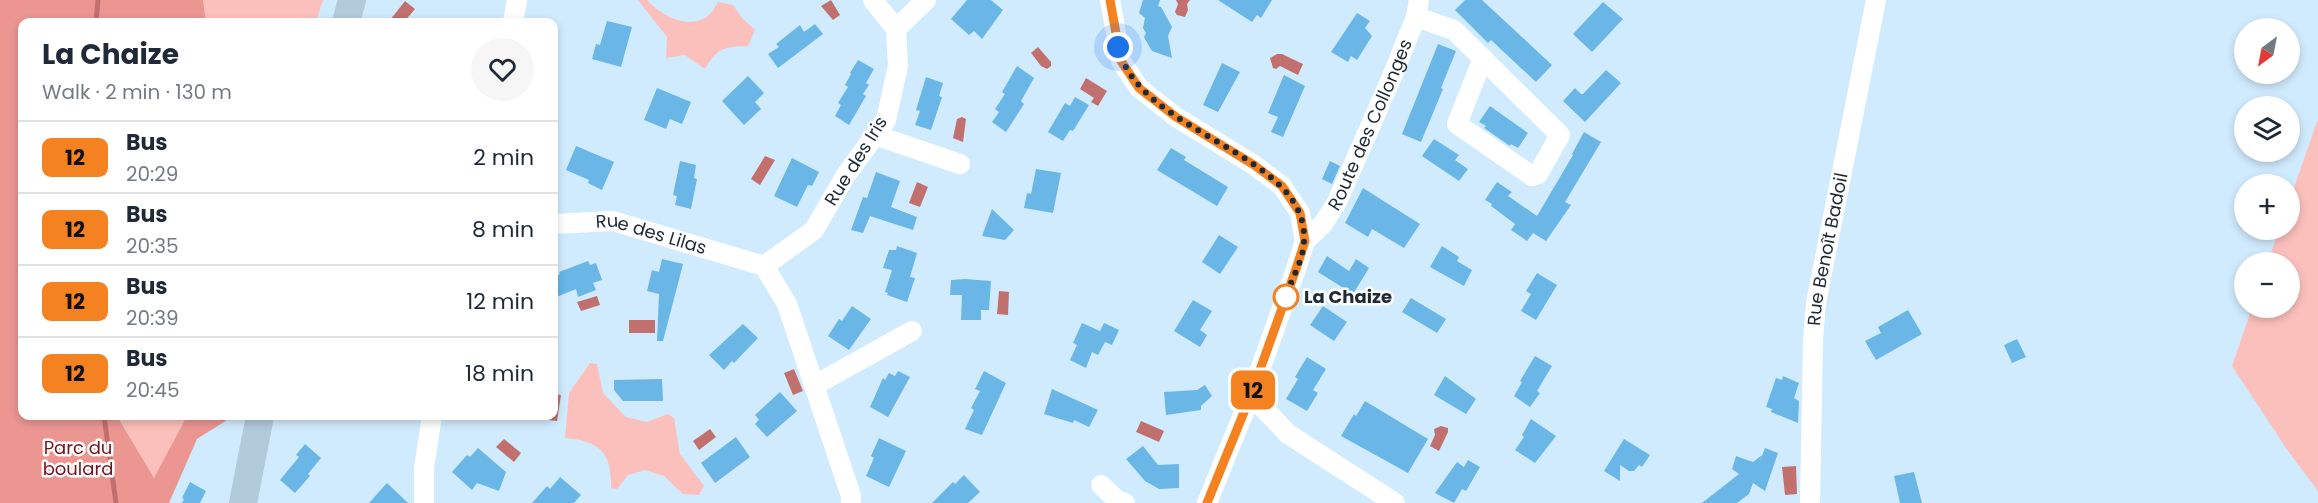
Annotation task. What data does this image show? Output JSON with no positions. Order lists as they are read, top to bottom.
{
  "streets": {
    "street": [
      "Route des Collonges",
      "Rue des Iris",
      "Rue des Lilas",
      "Rue Benoît Badoil"
    ]
  },
  "crossings": [
    ["Rue des Iris", "Rue des Lilas"]
  ],
  "parks": ["Parc du boulard"],
  "places": ["La Chaize"],
  "lines": ["bus line 12"],
  "north": "bottom left",
  "page": {
    "on_map": "12",
    "map_buttons": ["+", "−"],
    "heading": ["La Chaize", "Walk · 2 min · 130 m"],
    "list": [
      {
        "mark": "12",
        "name": "Bus",
        "note": "20:29",
        "value": "2 min"
      },
      {
        "mark": "12",
        "name": "Bus",
        "note": "20:35",
        "value": "8 min"
      },
      {
        "mark": "12",
        "name": "Bus",
        "note": "20:39",
        "value": "12 min"
      },
      {
        "mark": "12",
        "name": "Bus",
        "note": "20:45",
        "value": "18 min"
      }
    ]
  }
}
